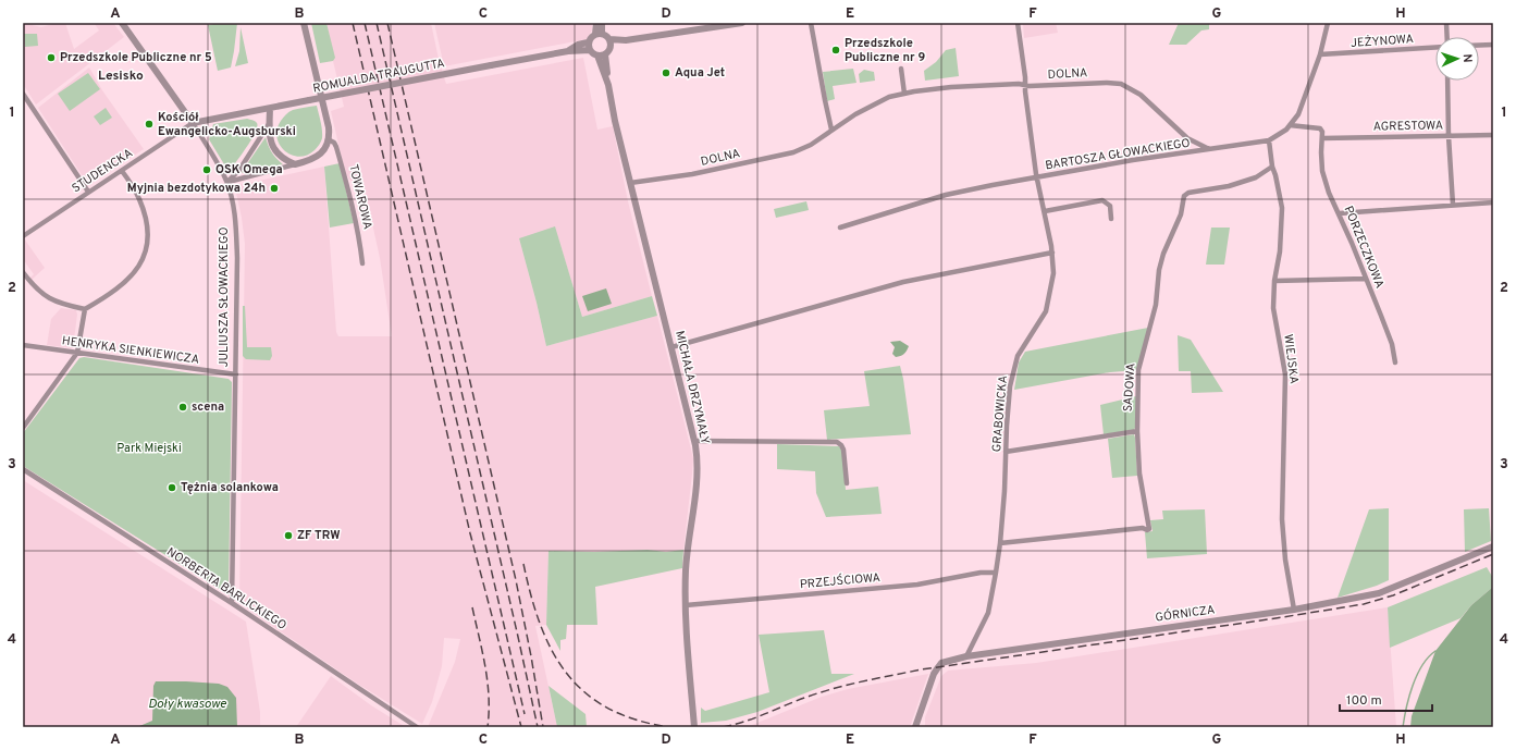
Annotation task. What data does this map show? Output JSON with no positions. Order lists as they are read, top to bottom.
{
  "streets": {
    "street": [
      "JEŻYNOWA",
      "DOLNA",
      "ROMUALDA TRAUGUTTA",
      "AGRESTOWA",
      "BARTOSZA GŁOWACKIEGO",
      "STUDENCKA",
      "TOWAROWA",
      "PORZECZKOWA",
      "JULIUSZA SŁOWACKIEGO",
      "HENRYKA SIENKIEWICZA",
      "WIEJSKA",
      "MICHAŁA DRZYMAŁY",
      "SADOWA",
      "GRABOWICKA",
      "PRZEJŚCIOWA",
      "NORBERTA BARLICKIEGO",
      "GÓRNICZA"
    ]
  },
  "crossings": [
    ["JEŻYNOWA", "BARTOSZA GŁOWACKIEGO"],
    ["DOLNA", "BARTOSZA GŁOWACKIEGO"],
    ["DOLNA", "MICHAŁA DRZYMAŁY"],
    ["DOLNA", "GRABOWICKA"],
    ["ROMUALDA TRAUGUTTA", "STUDENCKA"],
    ["ROMUALDA TRAUGUTTA", "JULIUSZA SŁOWACKIEGO"],
    ["ROMUALDA TRAUGUTTA", "MICHAŁA DRZYMAŁY"],
    ["AGRESTOWA", "PORZECZKOWA"],
    ["BARTOSZA GŁOWACKIEGO", "WIEJSKA"],
    ["BARTOSZA GŁOWACKIEGO", "GRABOWICKA"],
    ["STUDENCKA", "JULIUSZA SŁOWACKIEGO"],
    ["JULIUSZA SŁOWACKIEGO", "HENRYKA SIENKIEWICZA"],
    ["JULIUSZA SŁOWACKIEGO", "NORBERTA BARLICKIEGO"],
    ["WIEJSKA", "SADOWA"],
    ["WIEJSKA", "GÓRNICZA"],
    ["MICHAŁA DRZYMAŁY", "PRZEJŚCIOWA"],
    ["SADOWA", "GRABOWICKA"],
    ["GRABOWICKA", "PRZEJŚCIOWA"],
    ["GRABOWICKA", "GÓRNICZA"]
  ],
  "districts": ["Lesisko"],
  "water": ["Doły kwasowe"],
  "parks": ["Park Miejski"],
  "places": [
    "Przedszkole Publiczne nr 9",
    "Przedszkole Publiczne nr 5",
    "Aqua Jet",
    "Kościół Ewangelicko-Augsburski",
    "OSK Omega",
    "Myjnia bezdotykowa 24h",
    "scena",
    "Tężnia solankowa",
    "ZF TRW"
  ],
  "scale_bar": "100 m",
  "north": "right",
  "grid": {
    "columns": [
      "A",
      "B",
      "C",
      "D",
      "E",
      "F",
      "G",
      "H"
    ],
    "rows": [
      "1",
      "2",
      "3",
      "4"
    ]
  }
}
